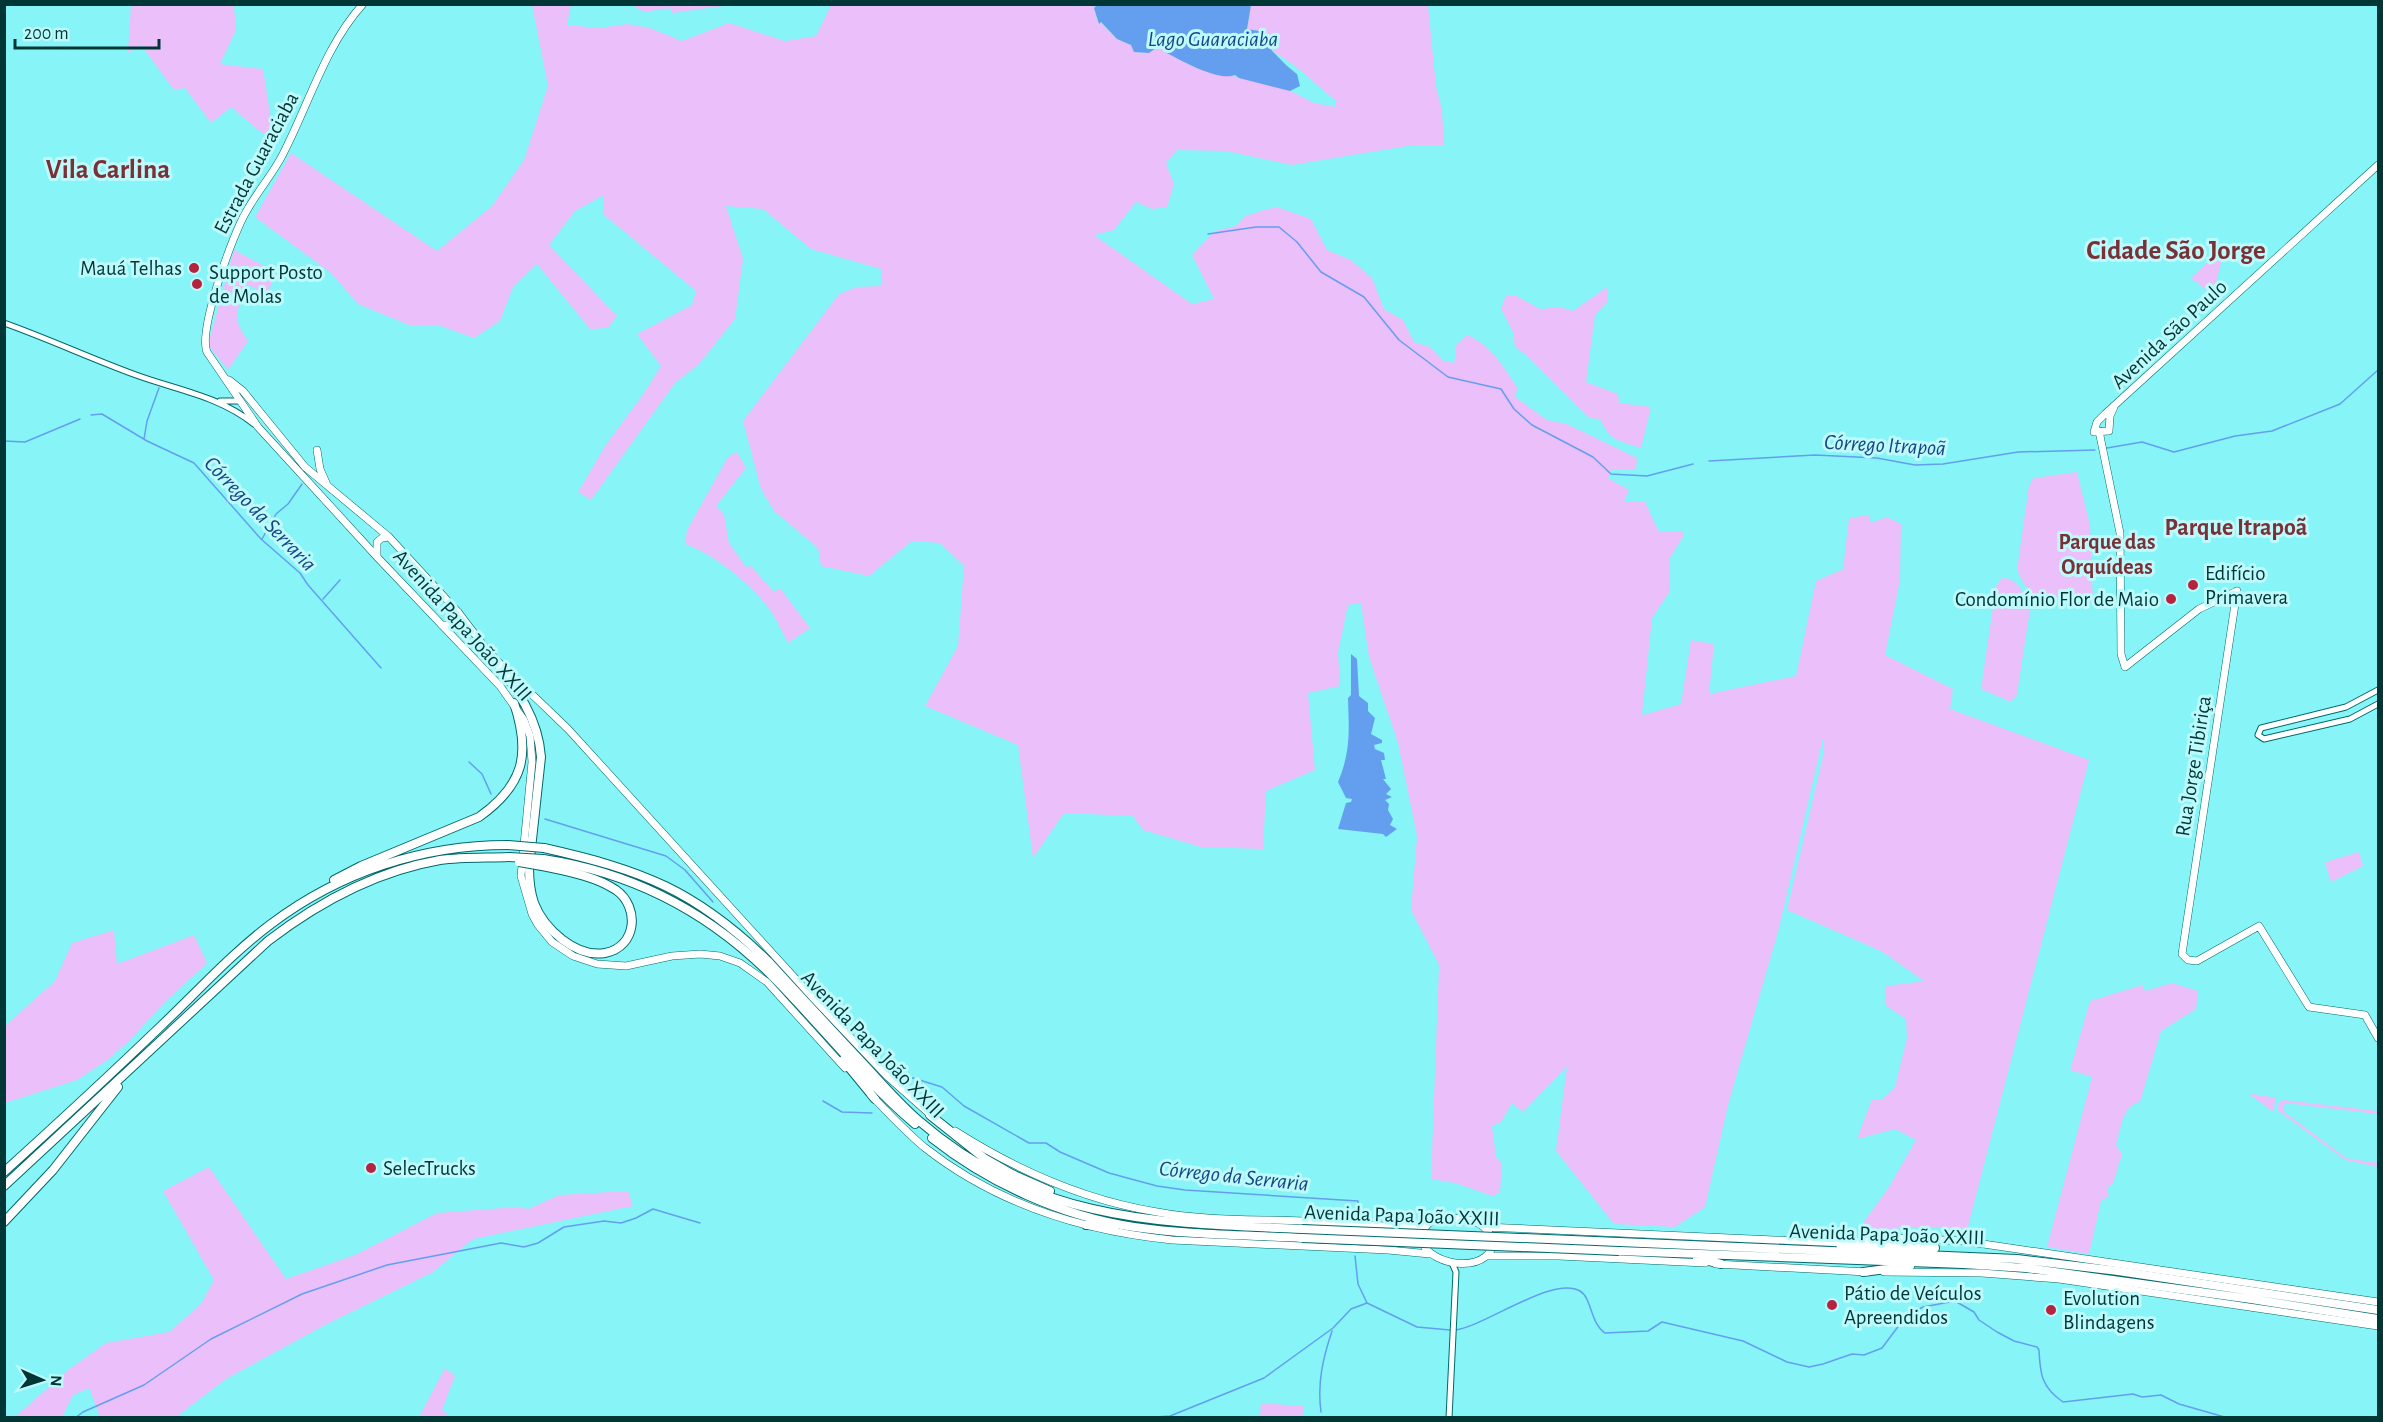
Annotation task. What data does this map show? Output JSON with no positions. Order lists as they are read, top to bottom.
{
  "streets": {
    "highway": ["Avenida Papa João XXIII"],
    "main road": ["Estrada Guaraciaba", "Avenida São Paulo", "Rua Jorge Tibiriça"]
  },
  "crossings": [
    ["Estrada Guaraciaba", "Avenida Papa João XXIII"],
    ["Avenida São Paulo", "Rua Jorge Tibiriça"]
  ],
  "districts": [
    "Vila Carlina",
    "Cidade São Jorge",
    "Parque Itrapoã",
    "Parque das Orquídeas"
  ],
  "water": ["Lago Guaraciaba", "Córrego Itrapoã", "Córrego da Serraria"],
  "places": [
    "Mauá Telhas",
    "Support Posto de Molas",
    "Edifício Primavera",
    "Condomínio Flor de Maio",
    "SelecTrucks",
    "Pátio de Veículos Apreendidos",
    "Evolution Blindagens"
  ],
  "scale_bar": "200 m",
  "north": "right"
}
